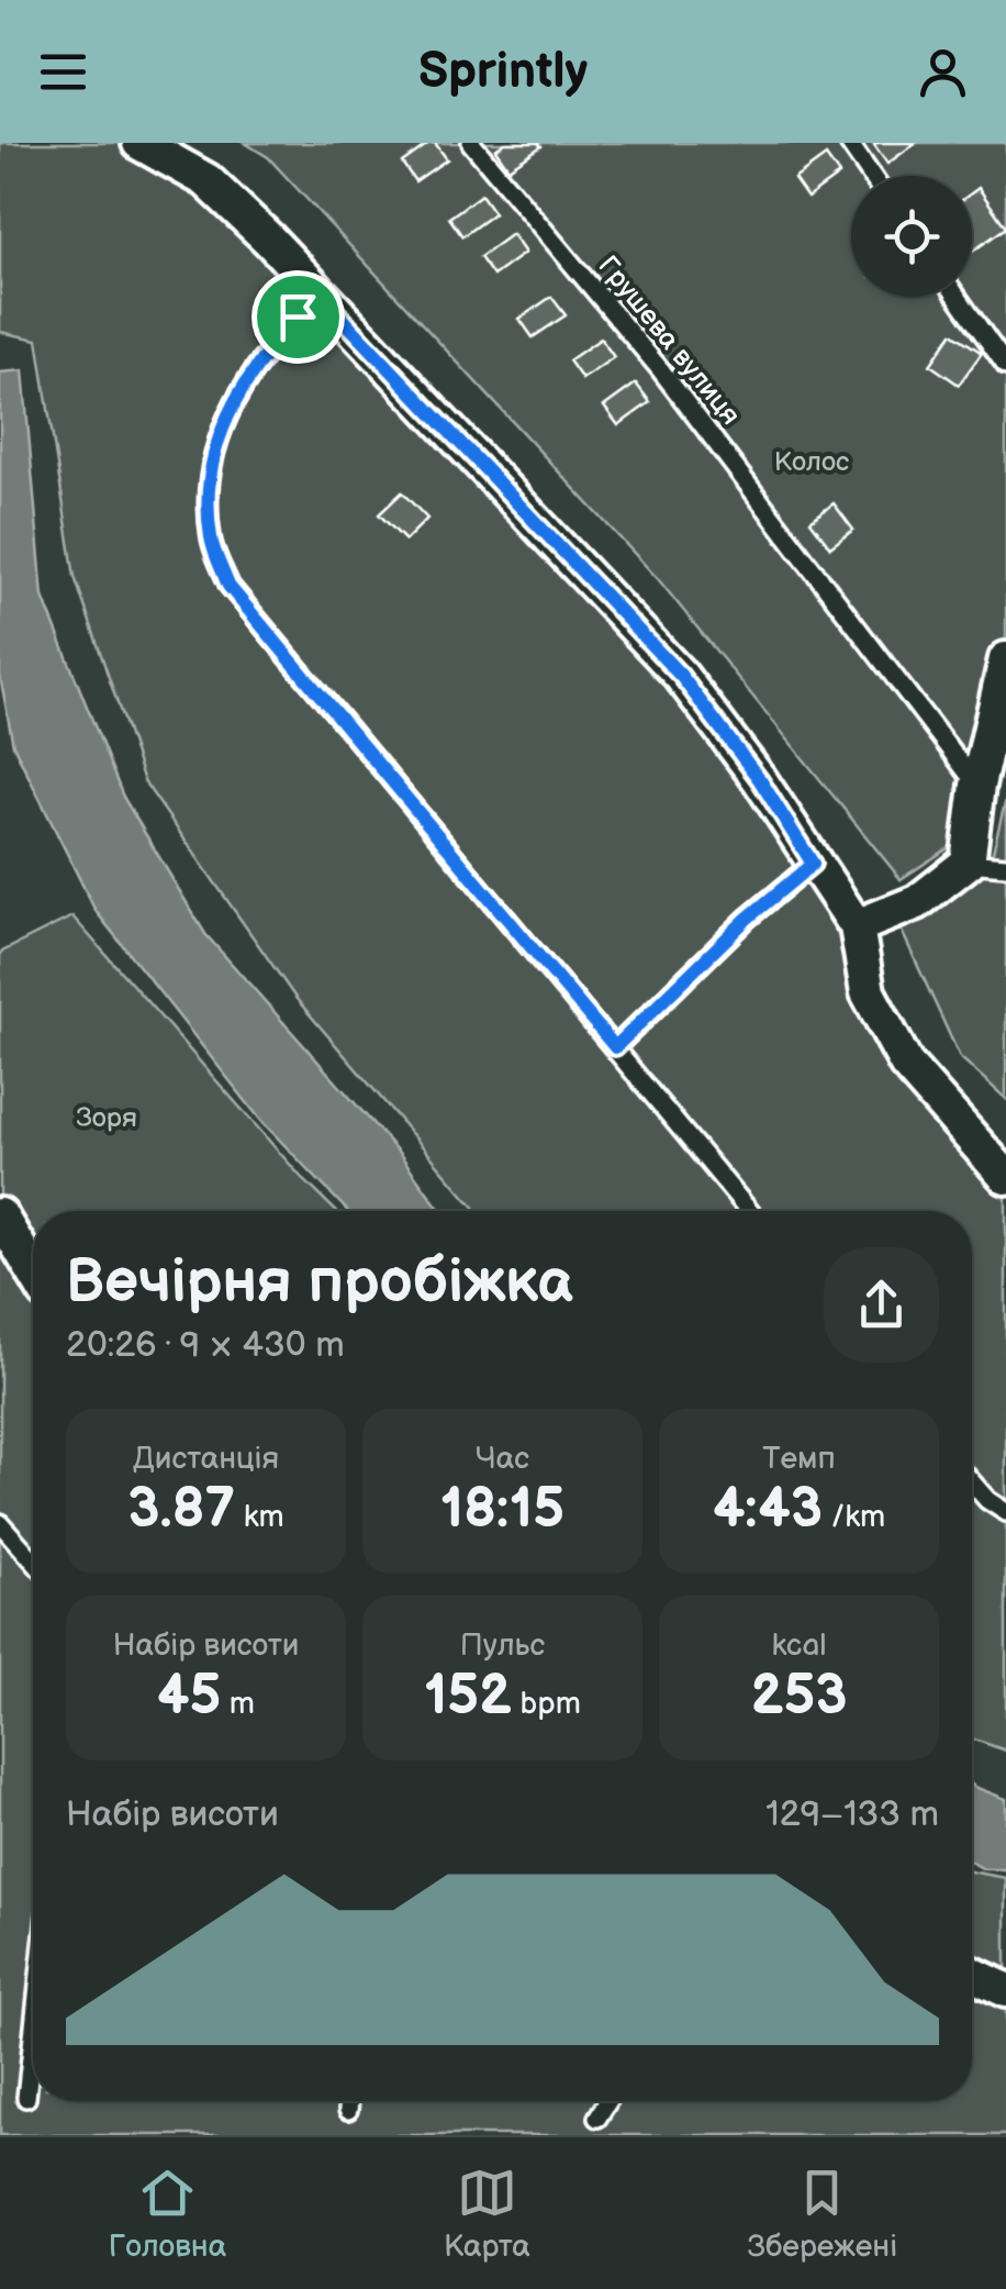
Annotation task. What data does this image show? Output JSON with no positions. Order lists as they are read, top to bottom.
{
  "streets": {
    "lane": ["Грушева вулиця"]
  },
  "parks": ["Колос", "Зоря"],
  "page": {
    "header": "Sprintly",
    "heading": ["Вечірня пробіжка", "20:26 · 9 × 430 m"],
    "stats": [
      ["Дистанція", "3.87 km"],
      ["Час", "18:15"],
      ["Темп", "4:43 /km"],
      ["Набір висоти", "45 m"],
      ["Пульс", "152 bpm"],
      ["kcal", "253"]
    ],
    "chart": ["Набір висоти", "129–133 m"],
    "tabs": ["Головна", "Карта", "Збережені"]
  }
}
